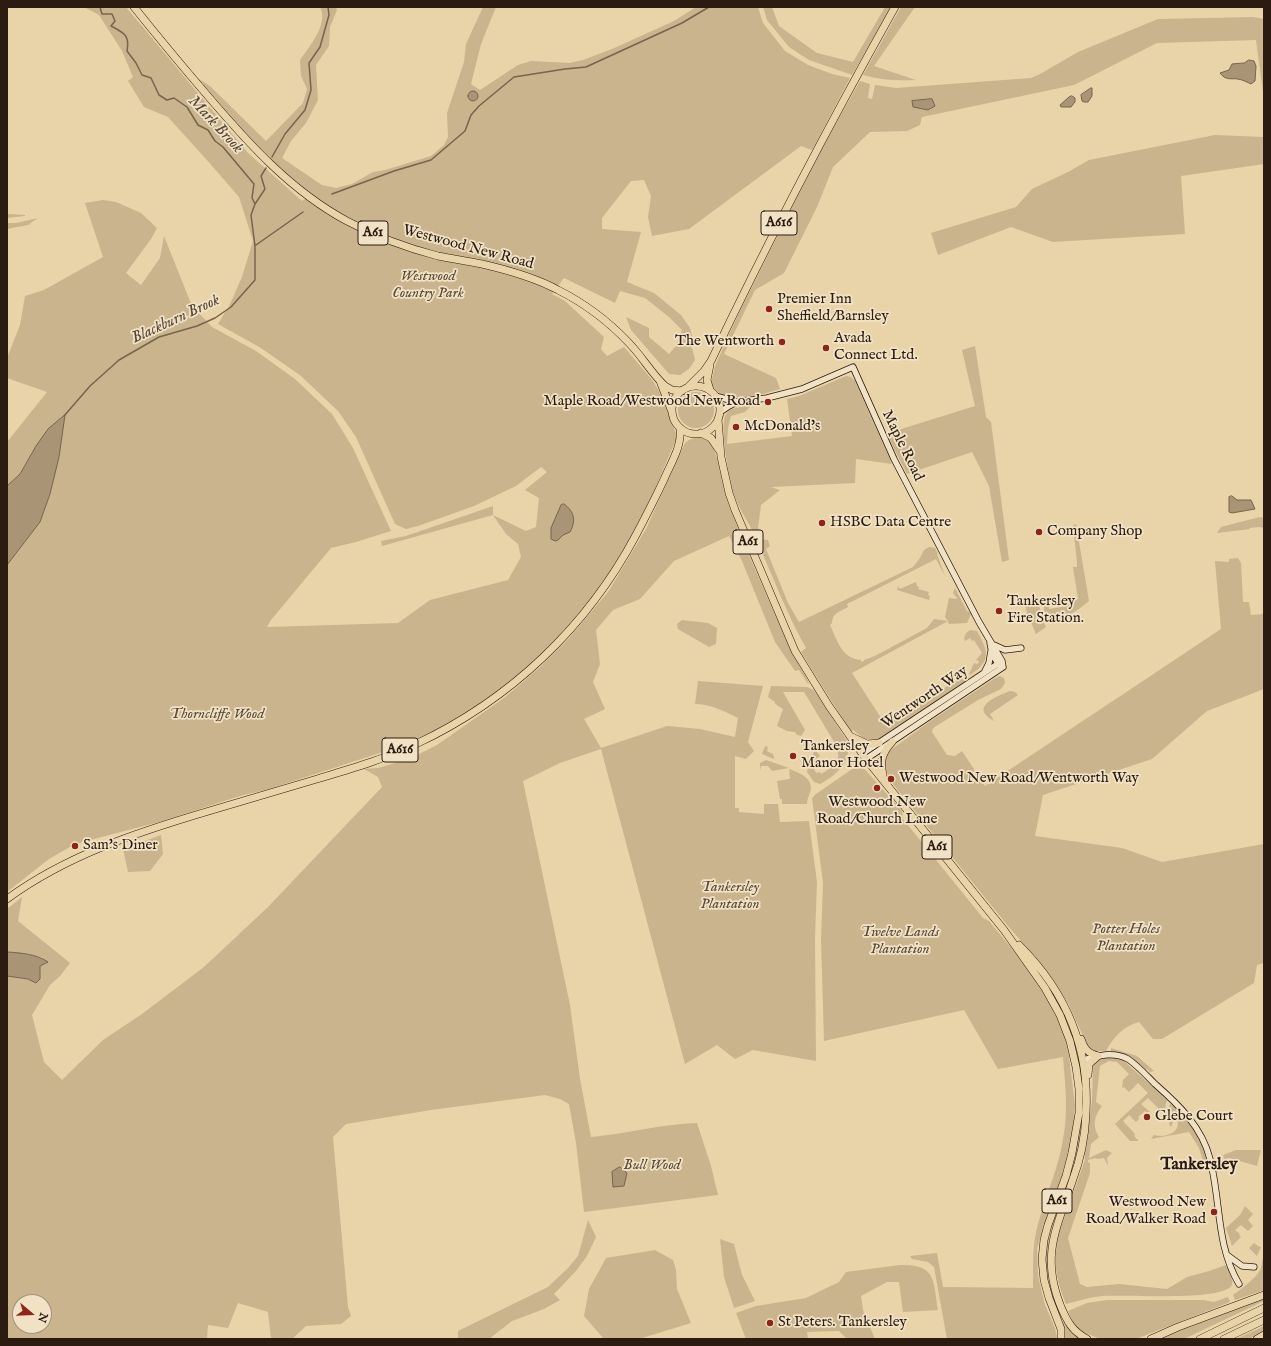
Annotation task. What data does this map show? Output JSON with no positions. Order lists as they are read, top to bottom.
{
  "streets": {
    "highway": ["A616", "A61", "Westwood New Road"],
    "street": ["Maple Road", "Wentworth Way"]
  },
  "crossings": [
    ["A616", "A61"],
    ["A616", "Westwood New Road"],
    ["A616", "Maple Road"],
    ["A61", "Westwood New Road"],
    ["A61", "Maple Road"],
    ["A61", "Wentworth Way"],
    ["Westwood New Road", "Maple Road"],
    ["Maple Road", "Wentworth Way"]
  ],
  "districts": ["Tankersley"],
  "water": ["Mark Brook", "Blackburn Brook"],
  "parks": [
    "Westwood Country Park",
    "Thorncliffe Wood",
    "Tankersley Plantation",
    "Potter Holes Plantation",
    "Twelve Lands Plantation",
    "Bull Wood"
  ],
  "places": [
    "Premier Inn Sheffield/Barnsley",
    "The Wentworth",
    "Avada Connect Ltd.",
    "Maple Road/Westwood New Road",
    "McDonald's",
    "HSBC Data Centre",
    "Company Shop",
    "Tankersley Fire Station.",
    "Tankersley Manor Hotel",
    "Westwood New Road/Wentworth Way",
    "Westwood New Road/Church Lane",
    "Sam's Diner",
    "Glebe Court",
    "Westwood New Road/Walker Road",
    "St Peters. Tankersley"
  ],
  "north": "right"
}
